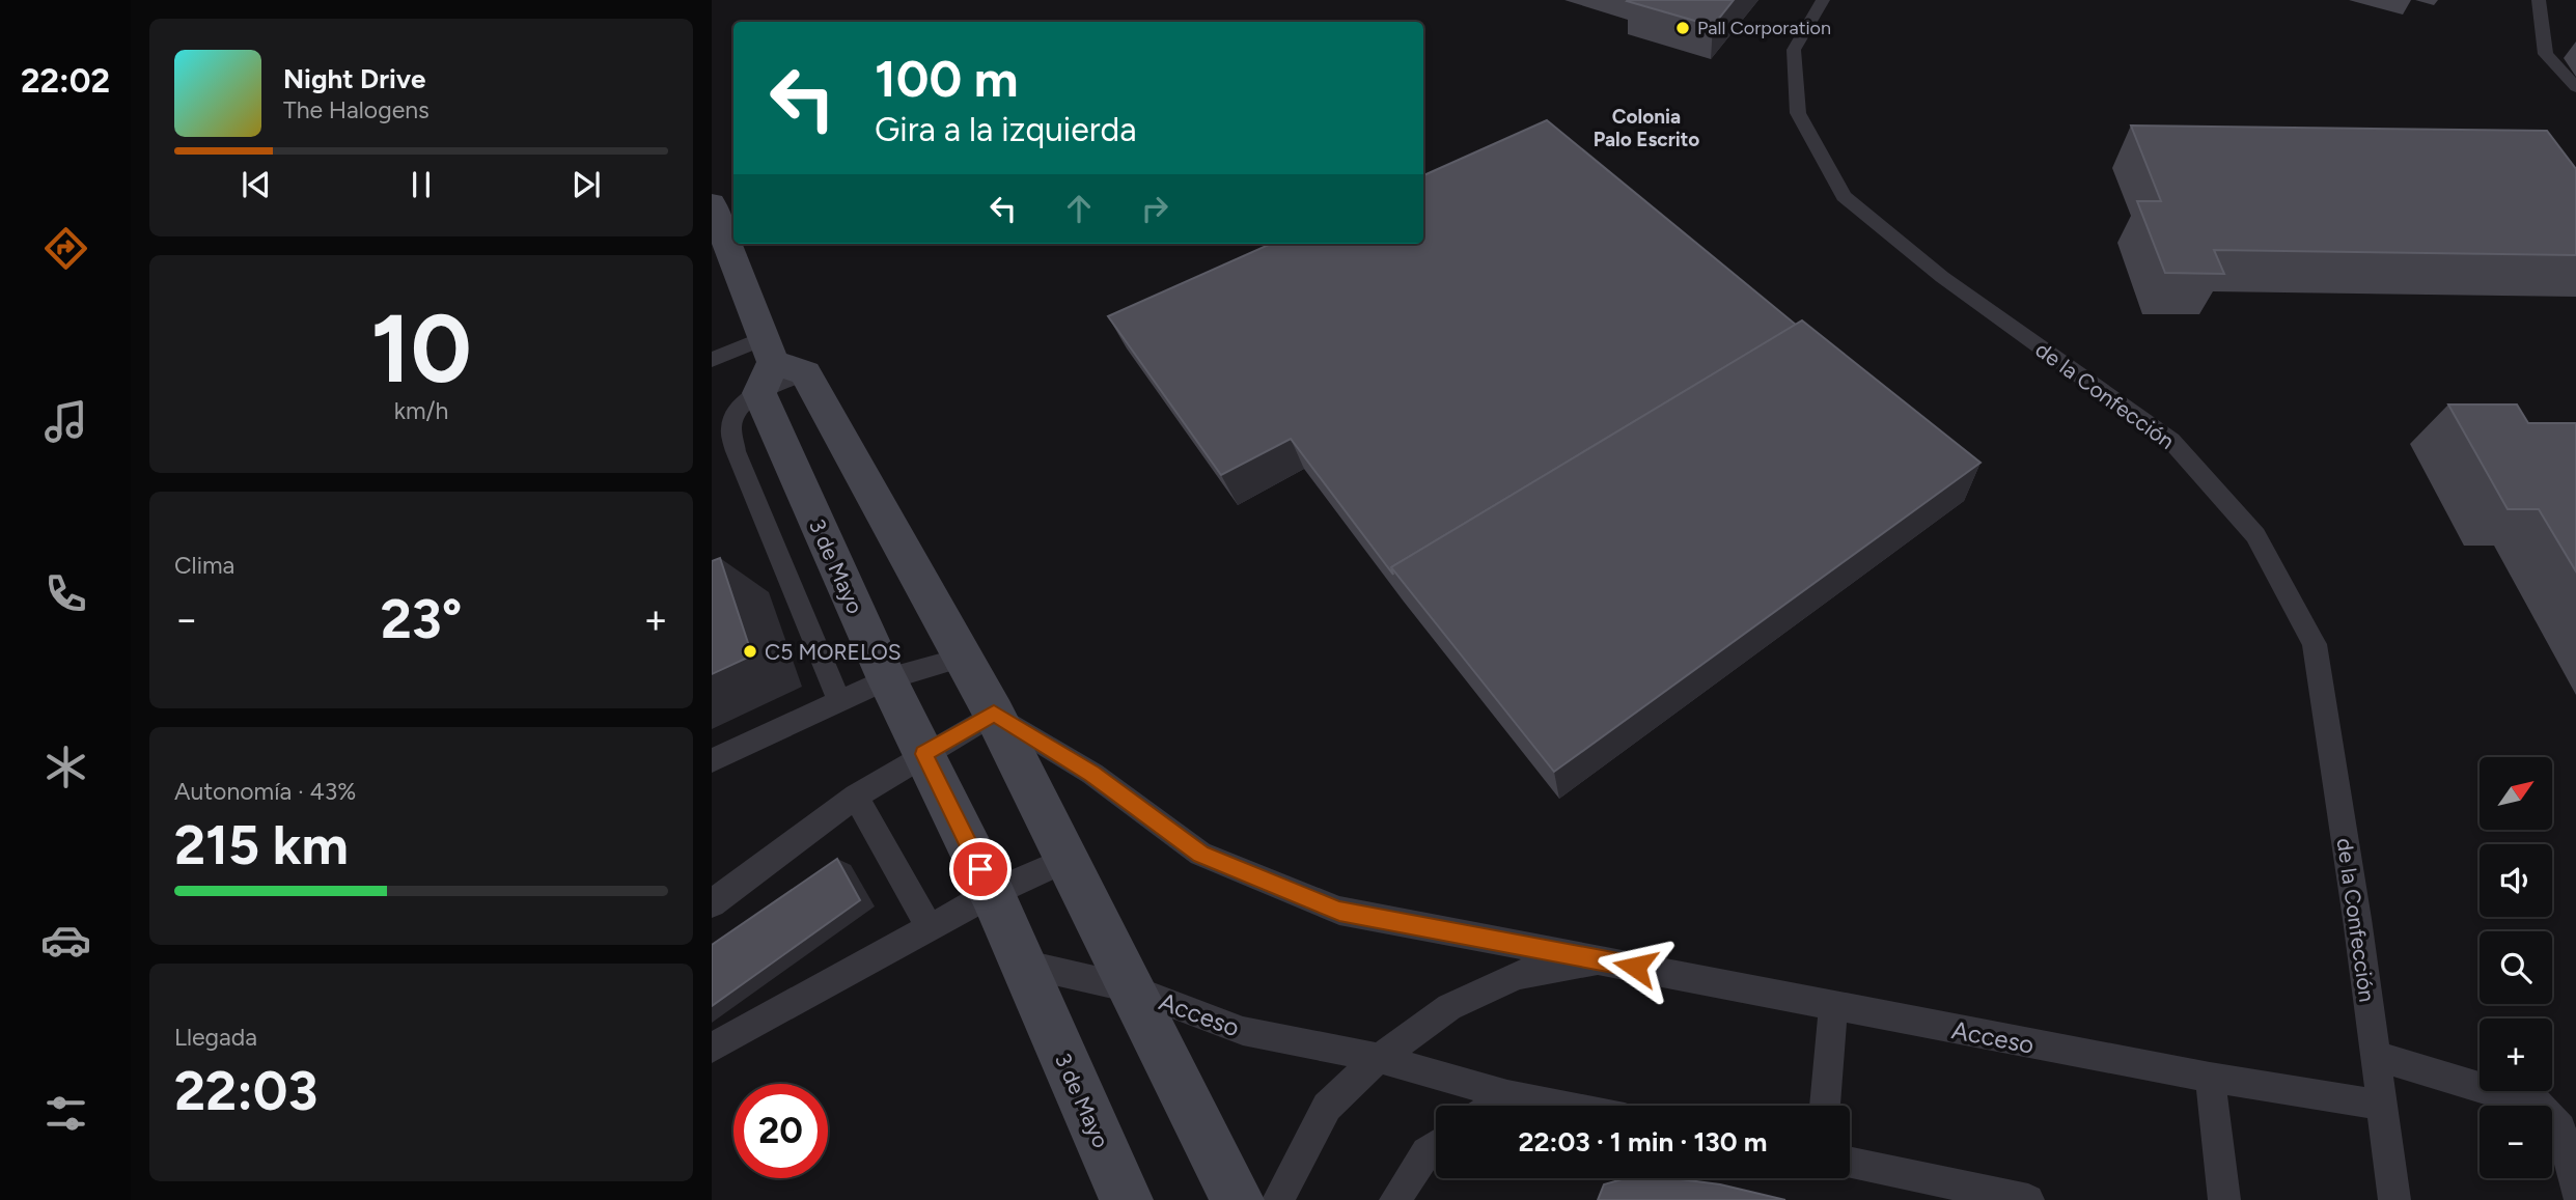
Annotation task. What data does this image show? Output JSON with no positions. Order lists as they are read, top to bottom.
{
  "streets": {
    "main road": ["3 de Mayo"],
    "lane": ["de la Confección", "Acceso"]
  },
  "crossings": [
    ["de la Confección", "Acceso"],
    ["3 de Mayo", "Acceso"]
  ],
  "districts": ["Colonia Palo Escrito"],
  "places": ["Pall Corporation", "C5 MORELOS"],
  "north": "top right",
  "page": {
    "tabs": "22:02",
    "turn": ["100 m", "Gira a la izquierda"],
    "song": ["Night Drive", "The Halogens"],
    "tile": [
      ["10", "km/h"],
      "Clima",
      ["Autonomía · 43%", "215 km"],
      ["Llegada", "22:03"]
    ],
    "heat": ["−", "23°", "+"],
    "map_buttons": ["+", "−"],
    "limit": "20",
    "trip": "22:03 · 1 min · 130 m"
  }
}
